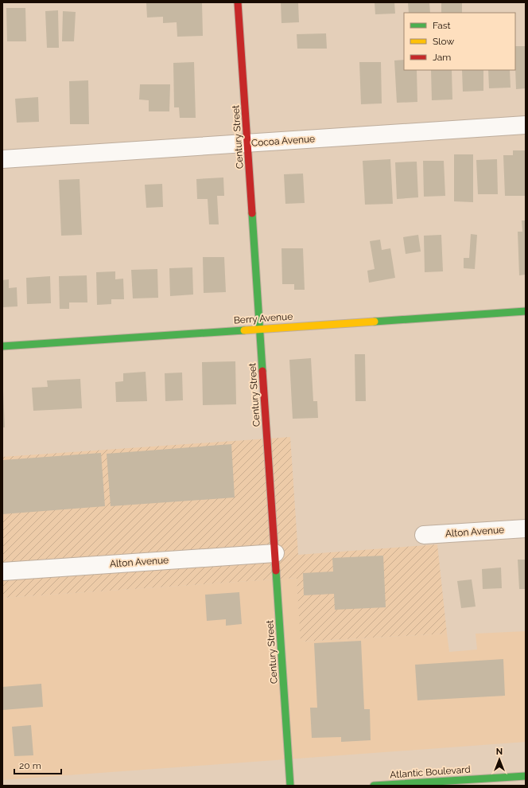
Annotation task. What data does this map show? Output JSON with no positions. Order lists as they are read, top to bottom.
{
  "streets": {
    "street": [
      "Century Street",
      "Cocoa Avenue",
      "Berry Avenue",
      "Alton Avenue",
      "Atlantic Boulevard"
    ]
  },
  "crossings": [
    ["Century Street", "Cocoa Avenue"],
    ["Century Street", "Berry Avenue"],
    ["Century Street", "Alton Avenue"]
  ],
  "legend": ["Fast", "Slow", "Jam"],
  "scale_bar": "20 m",
  "north": "top"
}
